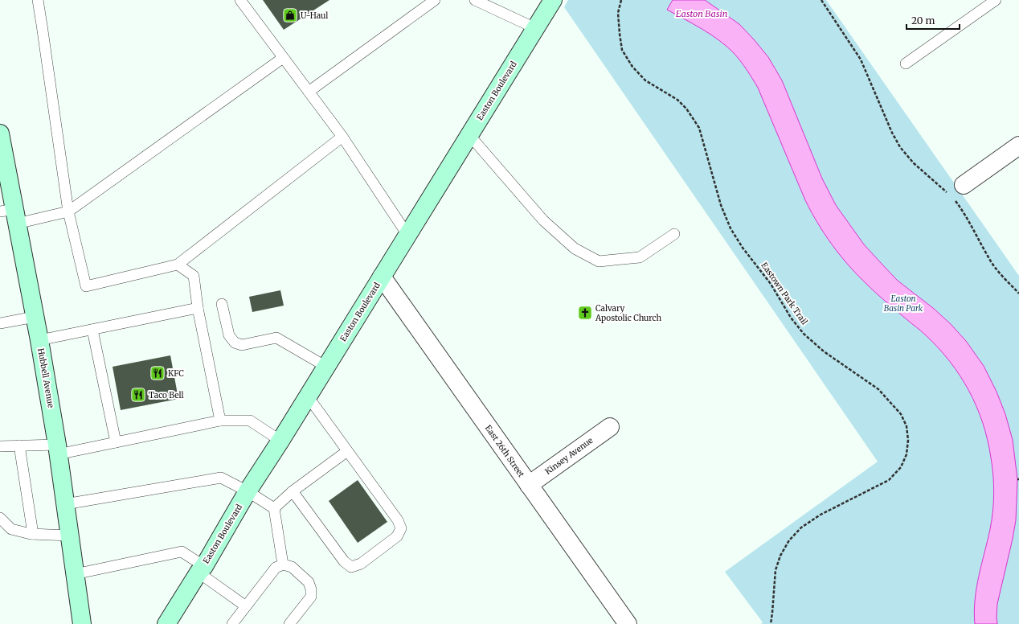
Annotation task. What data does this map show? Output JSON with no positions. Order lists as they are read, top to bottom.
{
  "streets": {
    "main road": ["Easton Boulevard", "Hubbell Avenue"],
    "street": ["East 26th Street", "Kinsey Avenue"],
    "path": ["Eastown Park Trail"]
  },
  "crossings": [
    ["Easton Boulevard", "East 26th Street"],
    ["East 26th Street", "Kinsey Avenue"]
  ],
  "water": ["Easton Basin"],
  "parks": ["Easton Basin Park"],
  "places": {
    "shop": ["U-Haul"],
    "church": ["Calvary Apostolic Church"],
    "restaurant": ["KFC", "Taco Bell"]
  },
  "scale_bar": "20 m"
}
